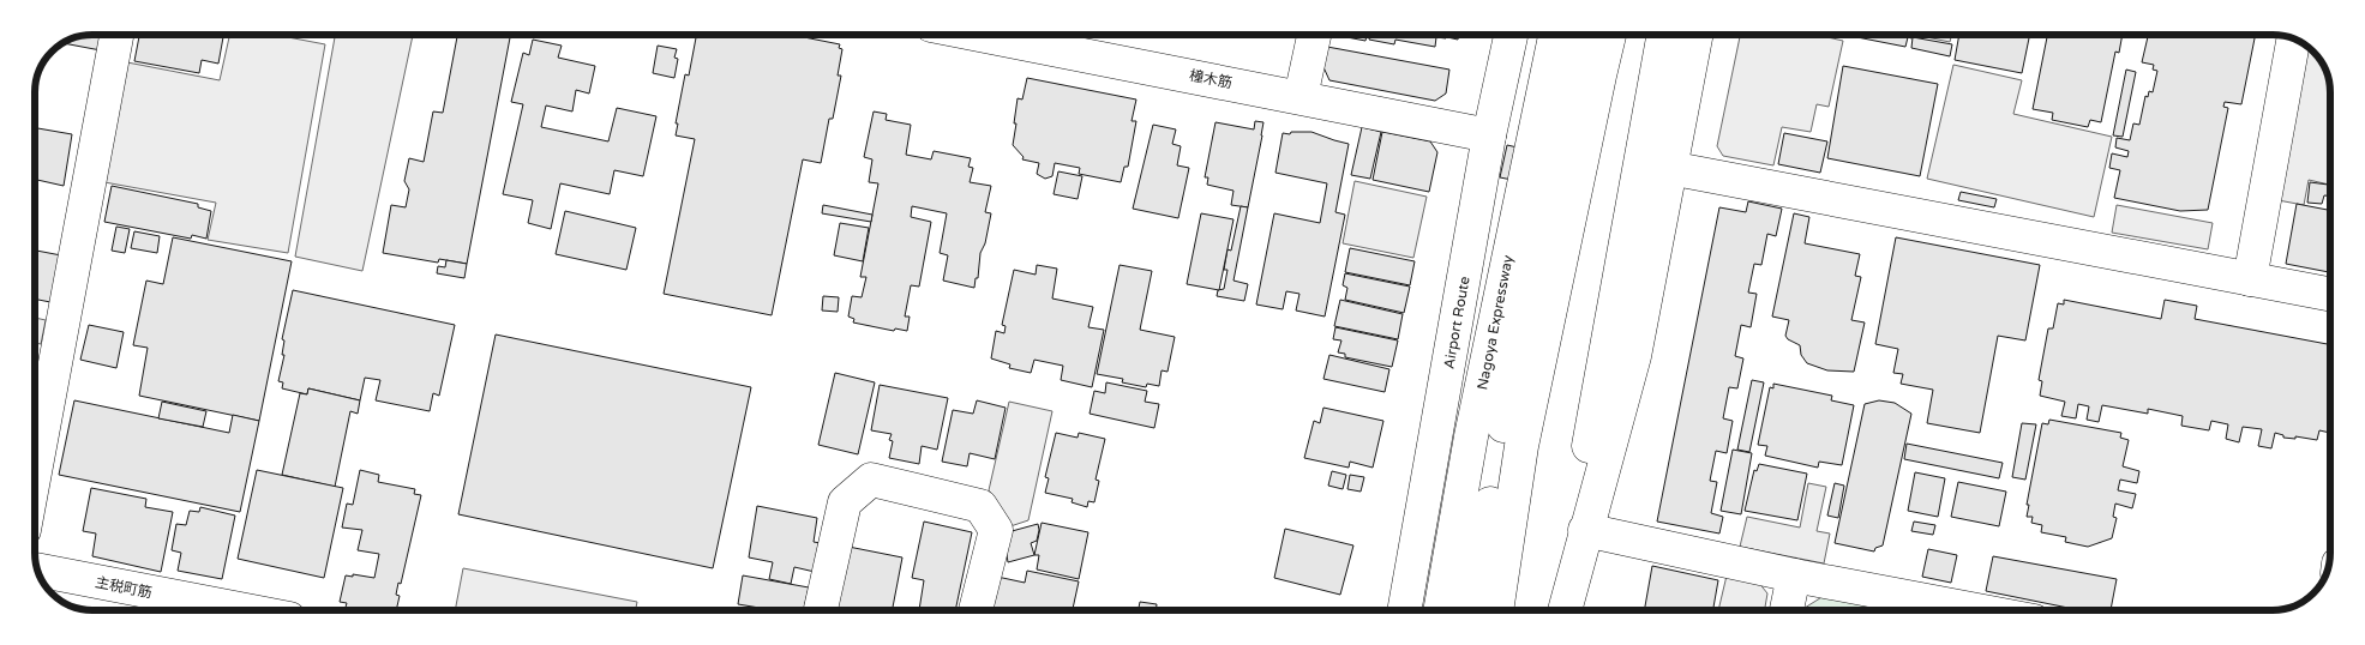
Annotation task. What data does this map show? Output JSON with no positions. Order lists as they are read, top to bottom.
{
  "streets": {
    "main road": [
      "橦木筋",
      "Airport Route",
      "Nagoya Expressway",
      "主税町筋"
    ]
  },
  "crossings": [
    ["橦木筋", "Airport Route"]
  ]
}
